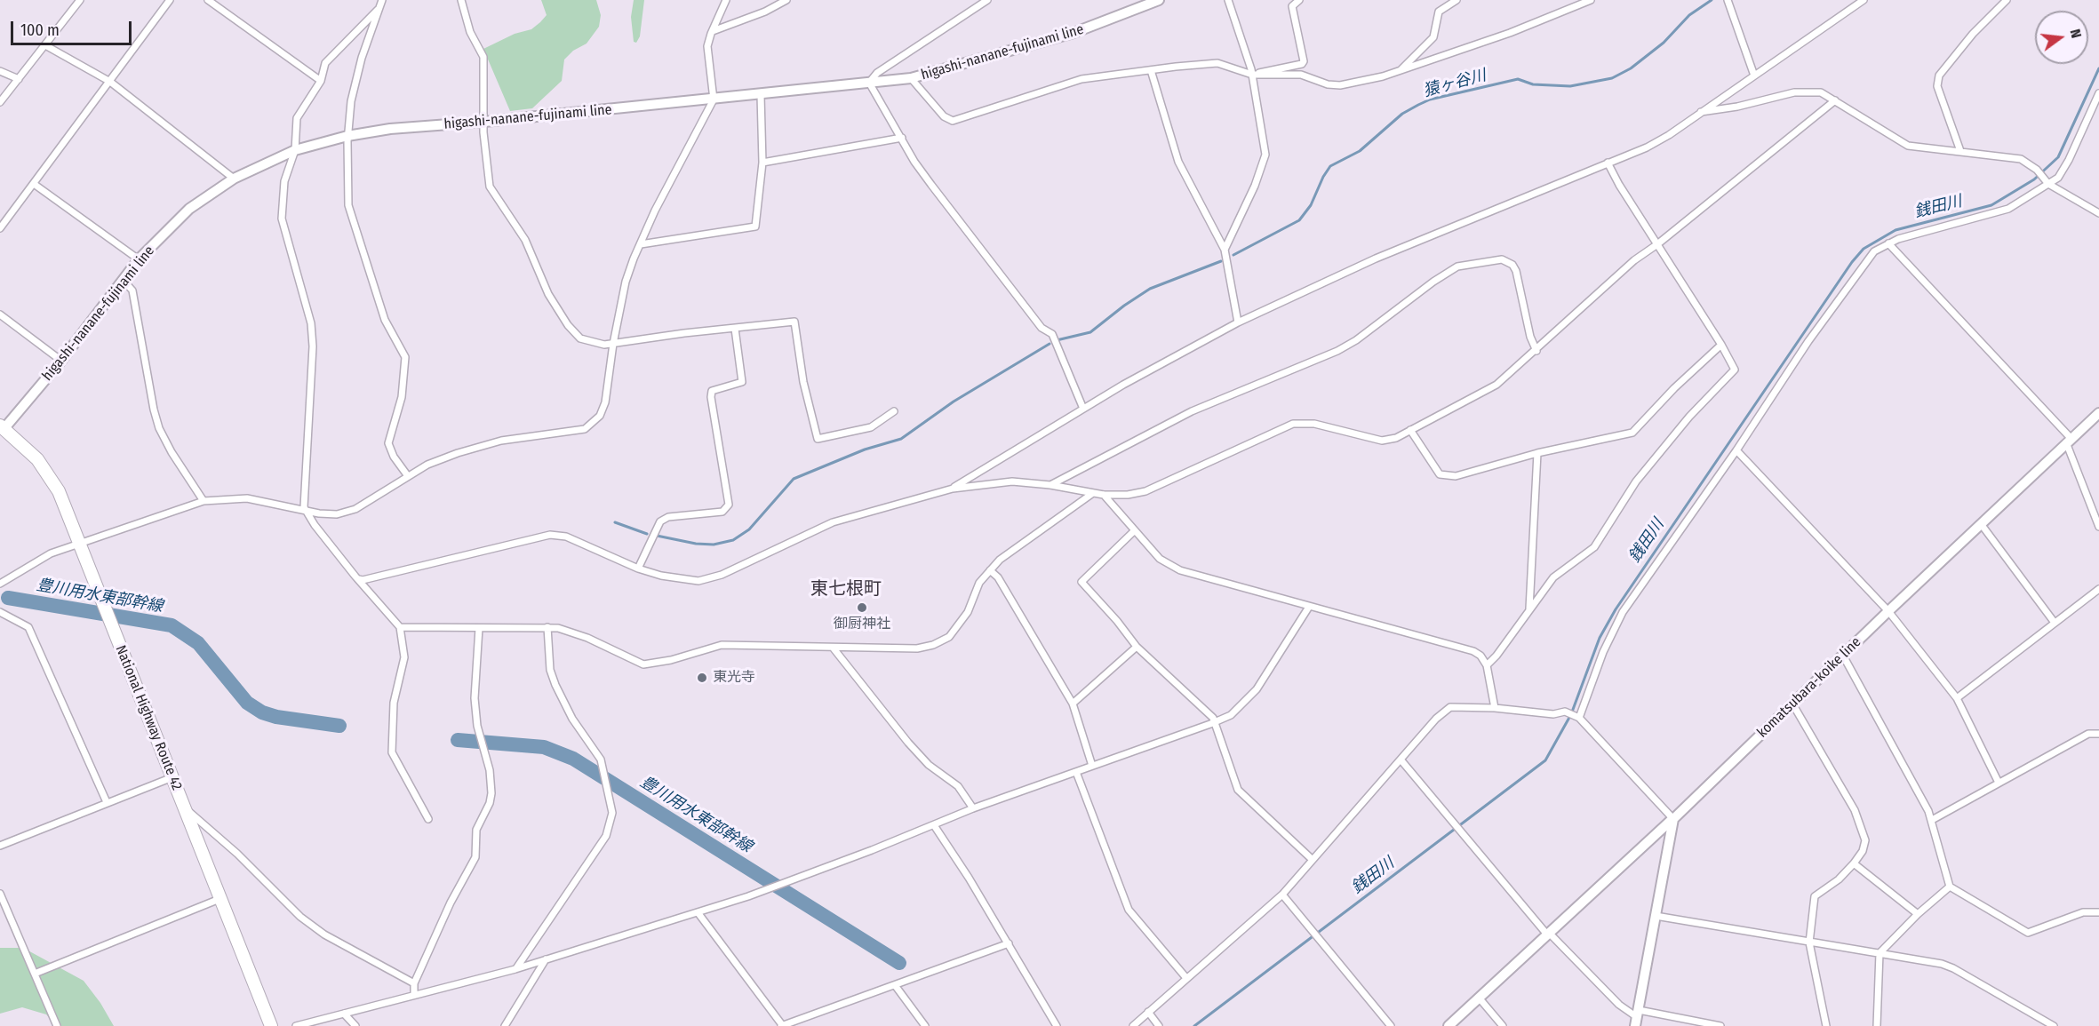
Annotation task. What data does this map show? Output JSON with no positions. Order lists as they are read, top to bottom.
{
  "streets": {
    "highway": ["National Highway Route 42"],
    "main road": ["higashi-nanane-fujinami line", "komatsubara-koike line"]
  },
  "crossings": [
    ["higashi-nanane-fujinami line", "National Highway Route 42"]
  ],
  "districts": ["東七根町"],
  "water": ["猿ヶ谷川", "銭田川", "豊川用水東部幹線"],
  "places": ["御厨神社", "東光寺"],
  "scale_bar": "100 m",
  "north": "right"
}
